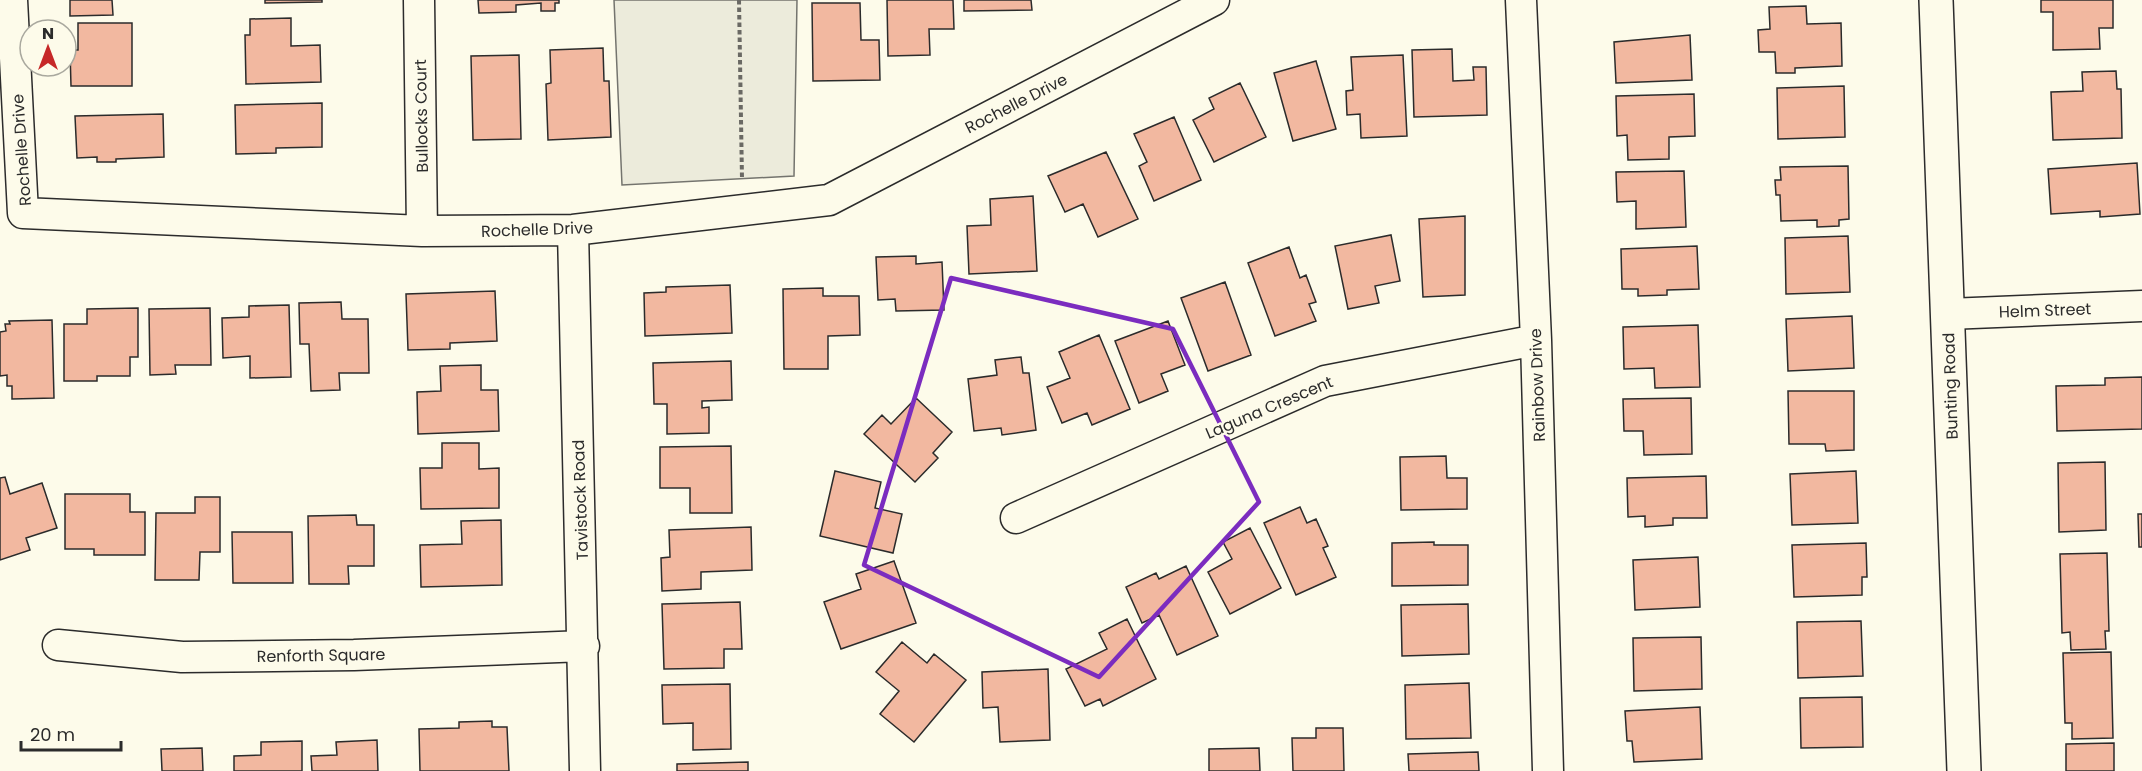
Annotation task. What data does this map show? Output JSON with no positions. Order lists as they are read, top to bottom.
{
  "streets": {
    "main road": ["Bunting Road"],
    "street": [
      "Rochelle Drive",
      "Bullocks Court",
      "Helm Street",
      "Rainbow Drive",
      "Laguna Crescent",
      "Tavistock Road",
      "Renforth Square"
    ]
  },
  "crossings": [
    ["Rochelle Drive", "Bullocks Court"],
    ["Rochelle Drive", "Tavistock Road"],
    ["Helm Street", "Bunting Road"],
    ["Rainbow Drive", "Laguna Crescent"],
    ["Tavistock Road", "Renforth Square"]
  ],
  "scale_bar": "20 m",
  "north": "top"
}
